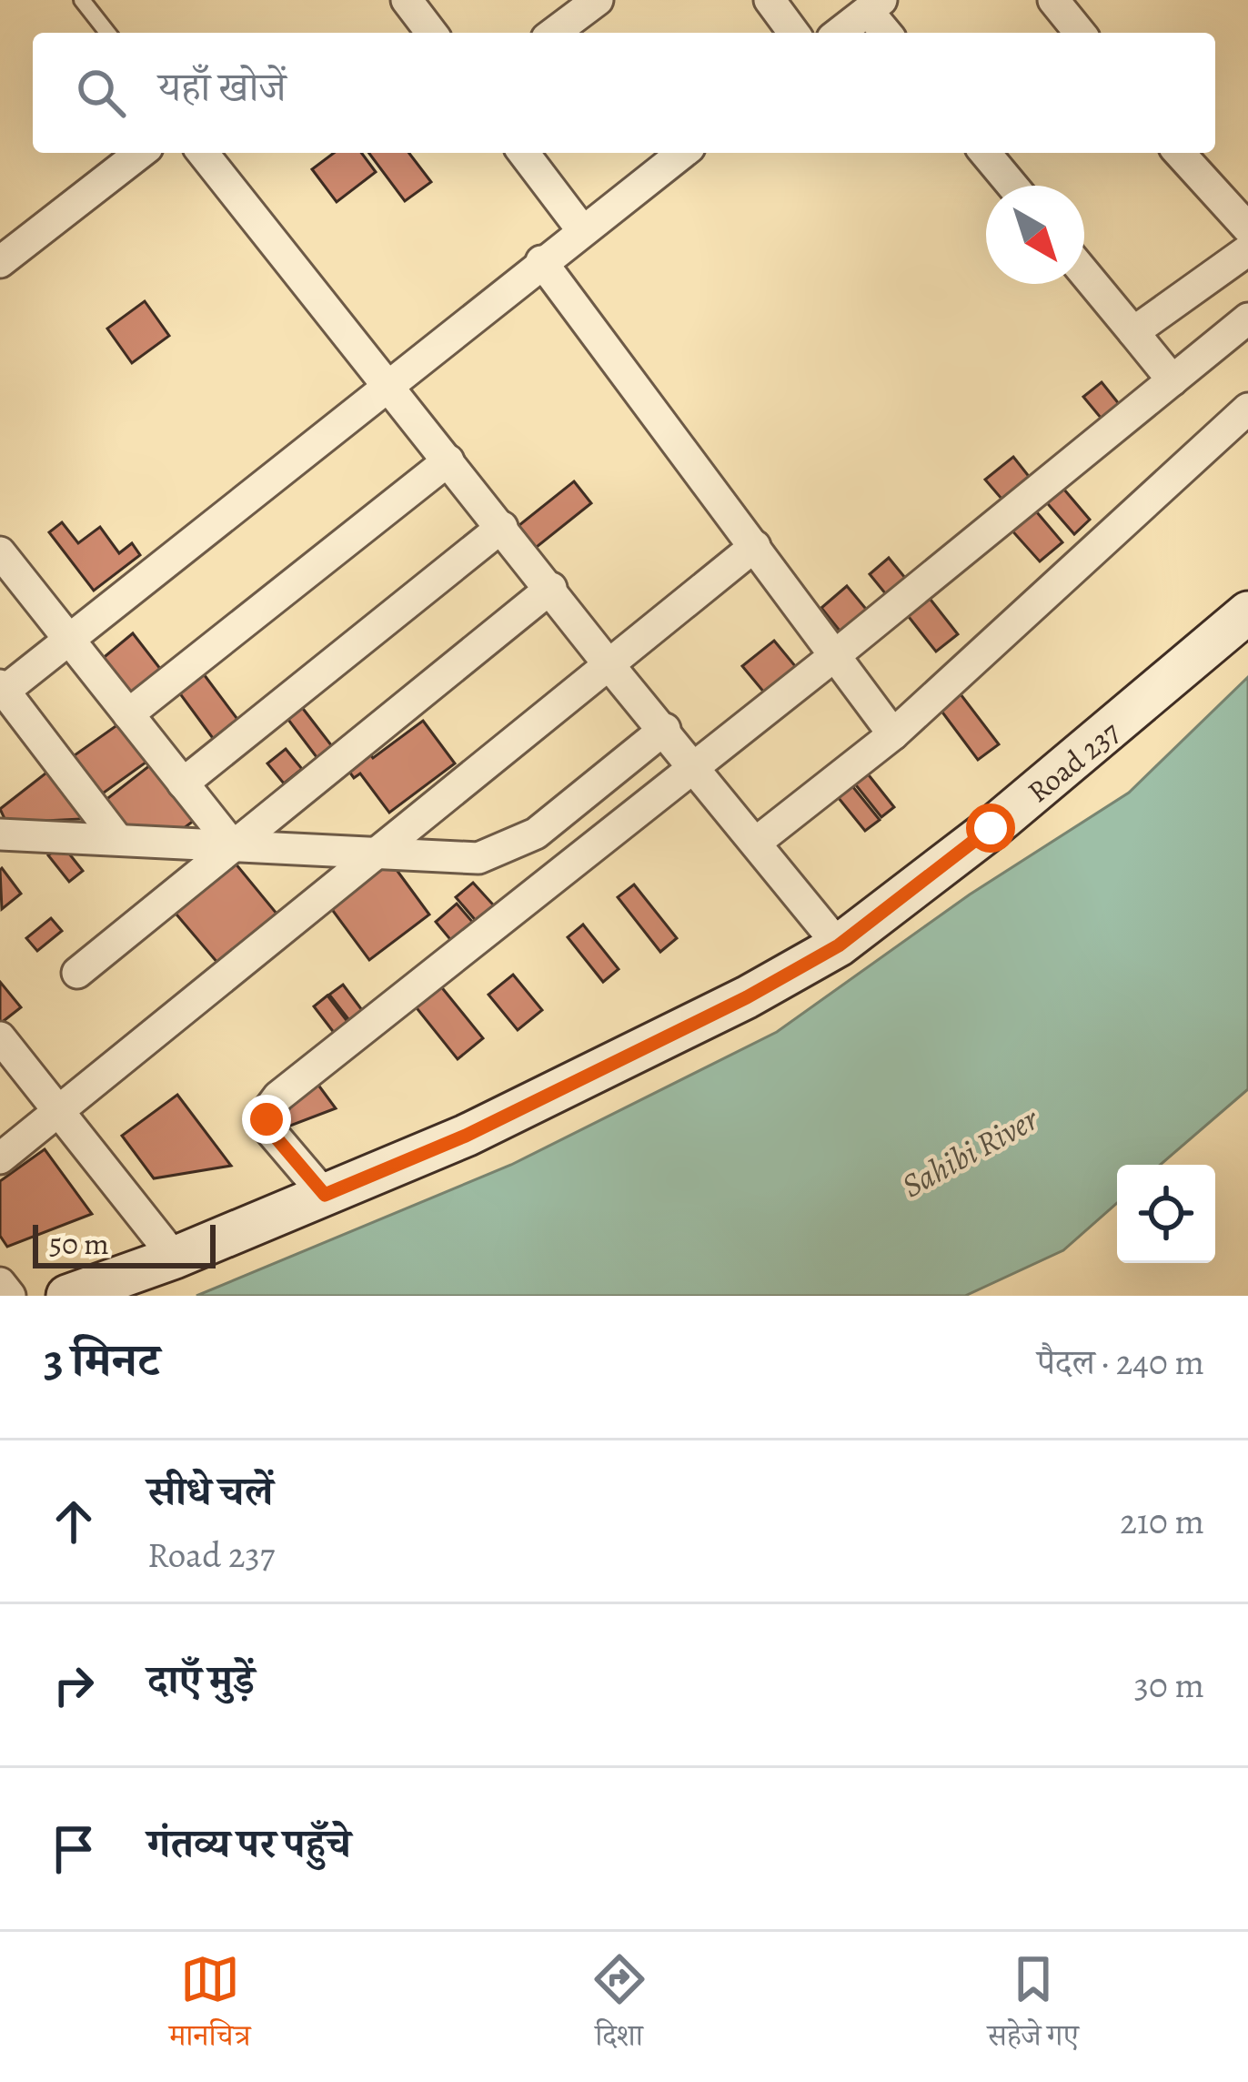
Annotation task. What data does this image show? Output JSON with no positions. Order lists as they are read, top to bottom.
{
  "streets": {
    "street": ["Road 237"]
  },
  "water": ["Sahibi River"],
  "scale_bar": "50 m",
  "north": "bottom right",
  "page": {
    "search": "यहाँ खोजें",
    "scale": "50 m",
    "heading": ["3 मिनट", "पैदल · 240 m"],
    "list": [
      ["सीधे चलें", "Road 237", "210 m"],
      ["दाएँ मुड़ें", "30 m"],
      "गंतव्य पर पहुँचे"
    ],
    "nav": ["मानचित्र", "दिशा", "सहेजे गए"]
  }
}
